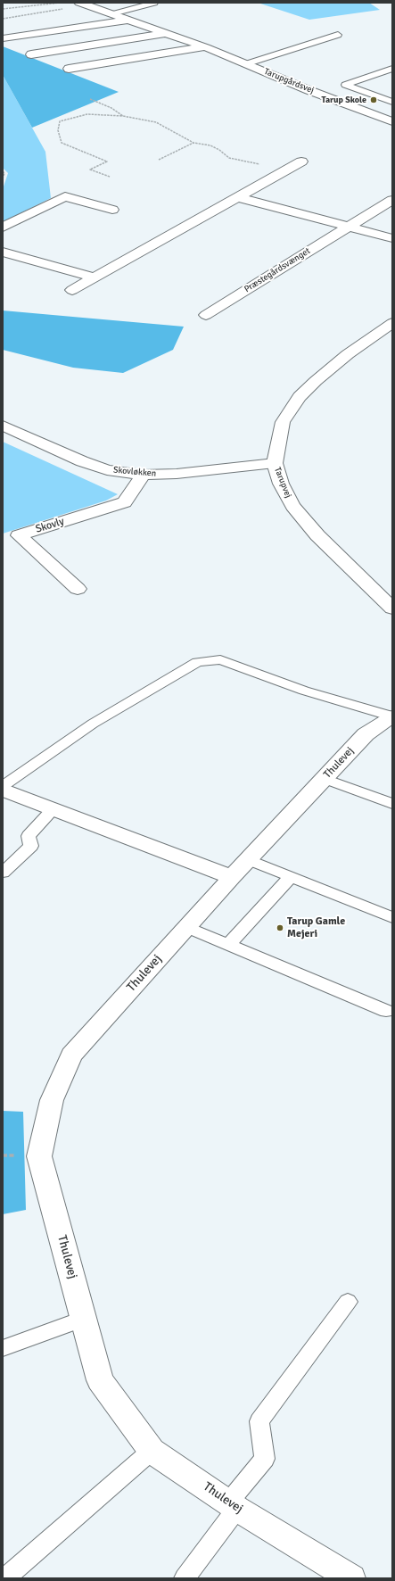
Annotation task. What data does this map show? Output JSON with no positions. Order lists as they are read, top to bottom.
{
  "streets": {
    "street": [
      "Tarupgårdsvej",
      "Præstegårdsvænget",
      "Skovløkken",
      "Tarupvej",
      "Skovly",
      "Thulevej"
    ]
  },
  "crossings": [
    ["Skovløkken", "Tarupvej"],
    ["Skovløkken", "Skovly"]
  ],
  "places": ["Tarup Skole", "Tarup Gamle Mejeri"]
}
